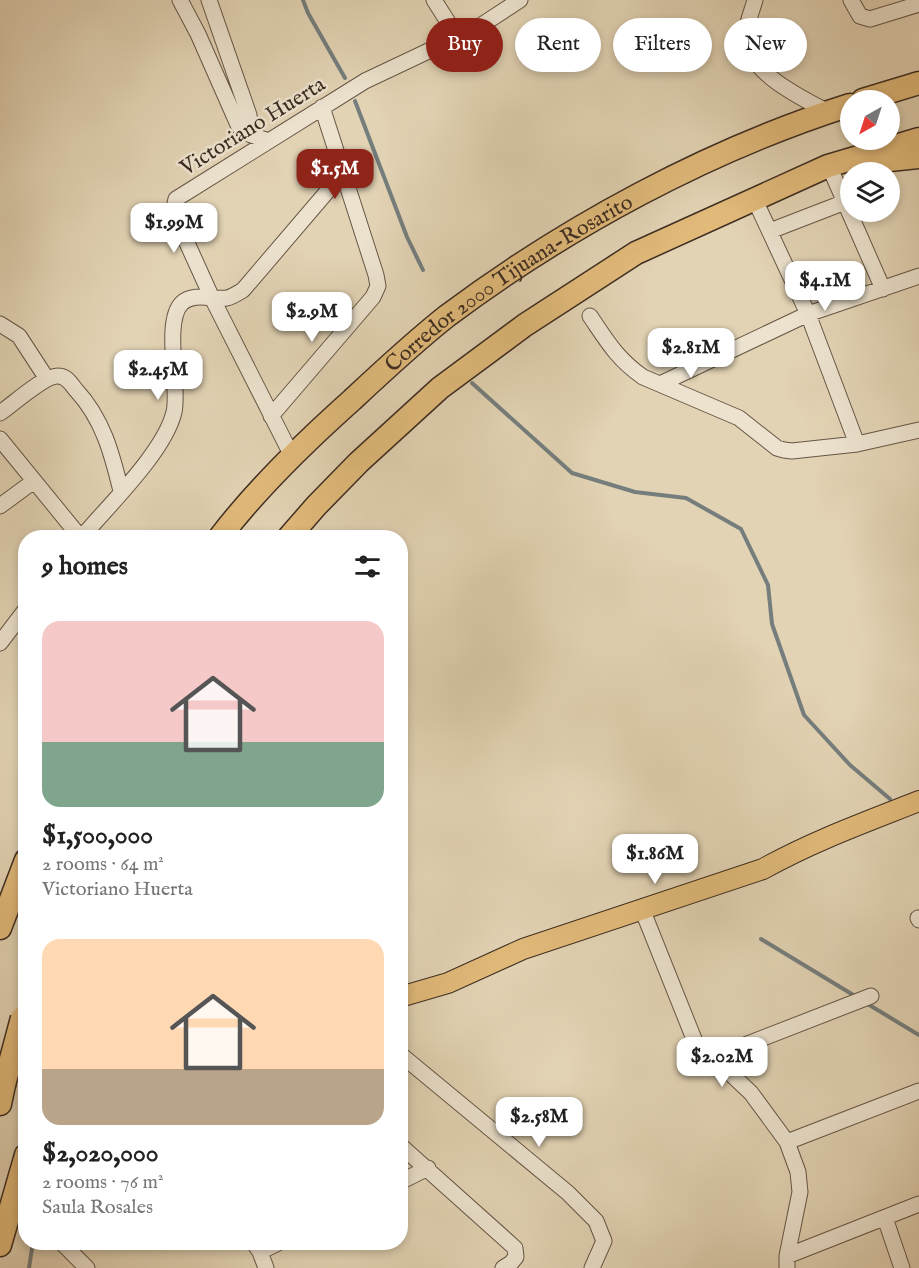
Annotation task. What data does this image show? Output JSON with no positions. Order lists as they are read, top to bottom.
{
  "streets": {
    "highway": ["Corredor 2000 Tijuana-Rosarito"],
    "street": ["Victoriano Huerta"]
  },
  "north": "bottom left",
  "page": {
    "chip": [
      "Buy",
      "Rent",
      "Filters",
      "New"
    ],
    "price": [
      "$1.5M",
      "$1.99M",
      "$4.1M",
      "$2.9M",
      "$2.81M",
      "$2.45M",
      "$1.86M",
      "$2.02M",
      "$2.58M"
    ],
    "heading": "9 homes",
    "list": [
      {
        "name": "$1,500,000",
        "note": "2 rooms · 64 m² · Victoriano Huerta"
      },
      {
        "name": "$2,020,000",
        "note": "2 rooms · 76 m² · Saula Rosales"
      }
    ]
  }
}
